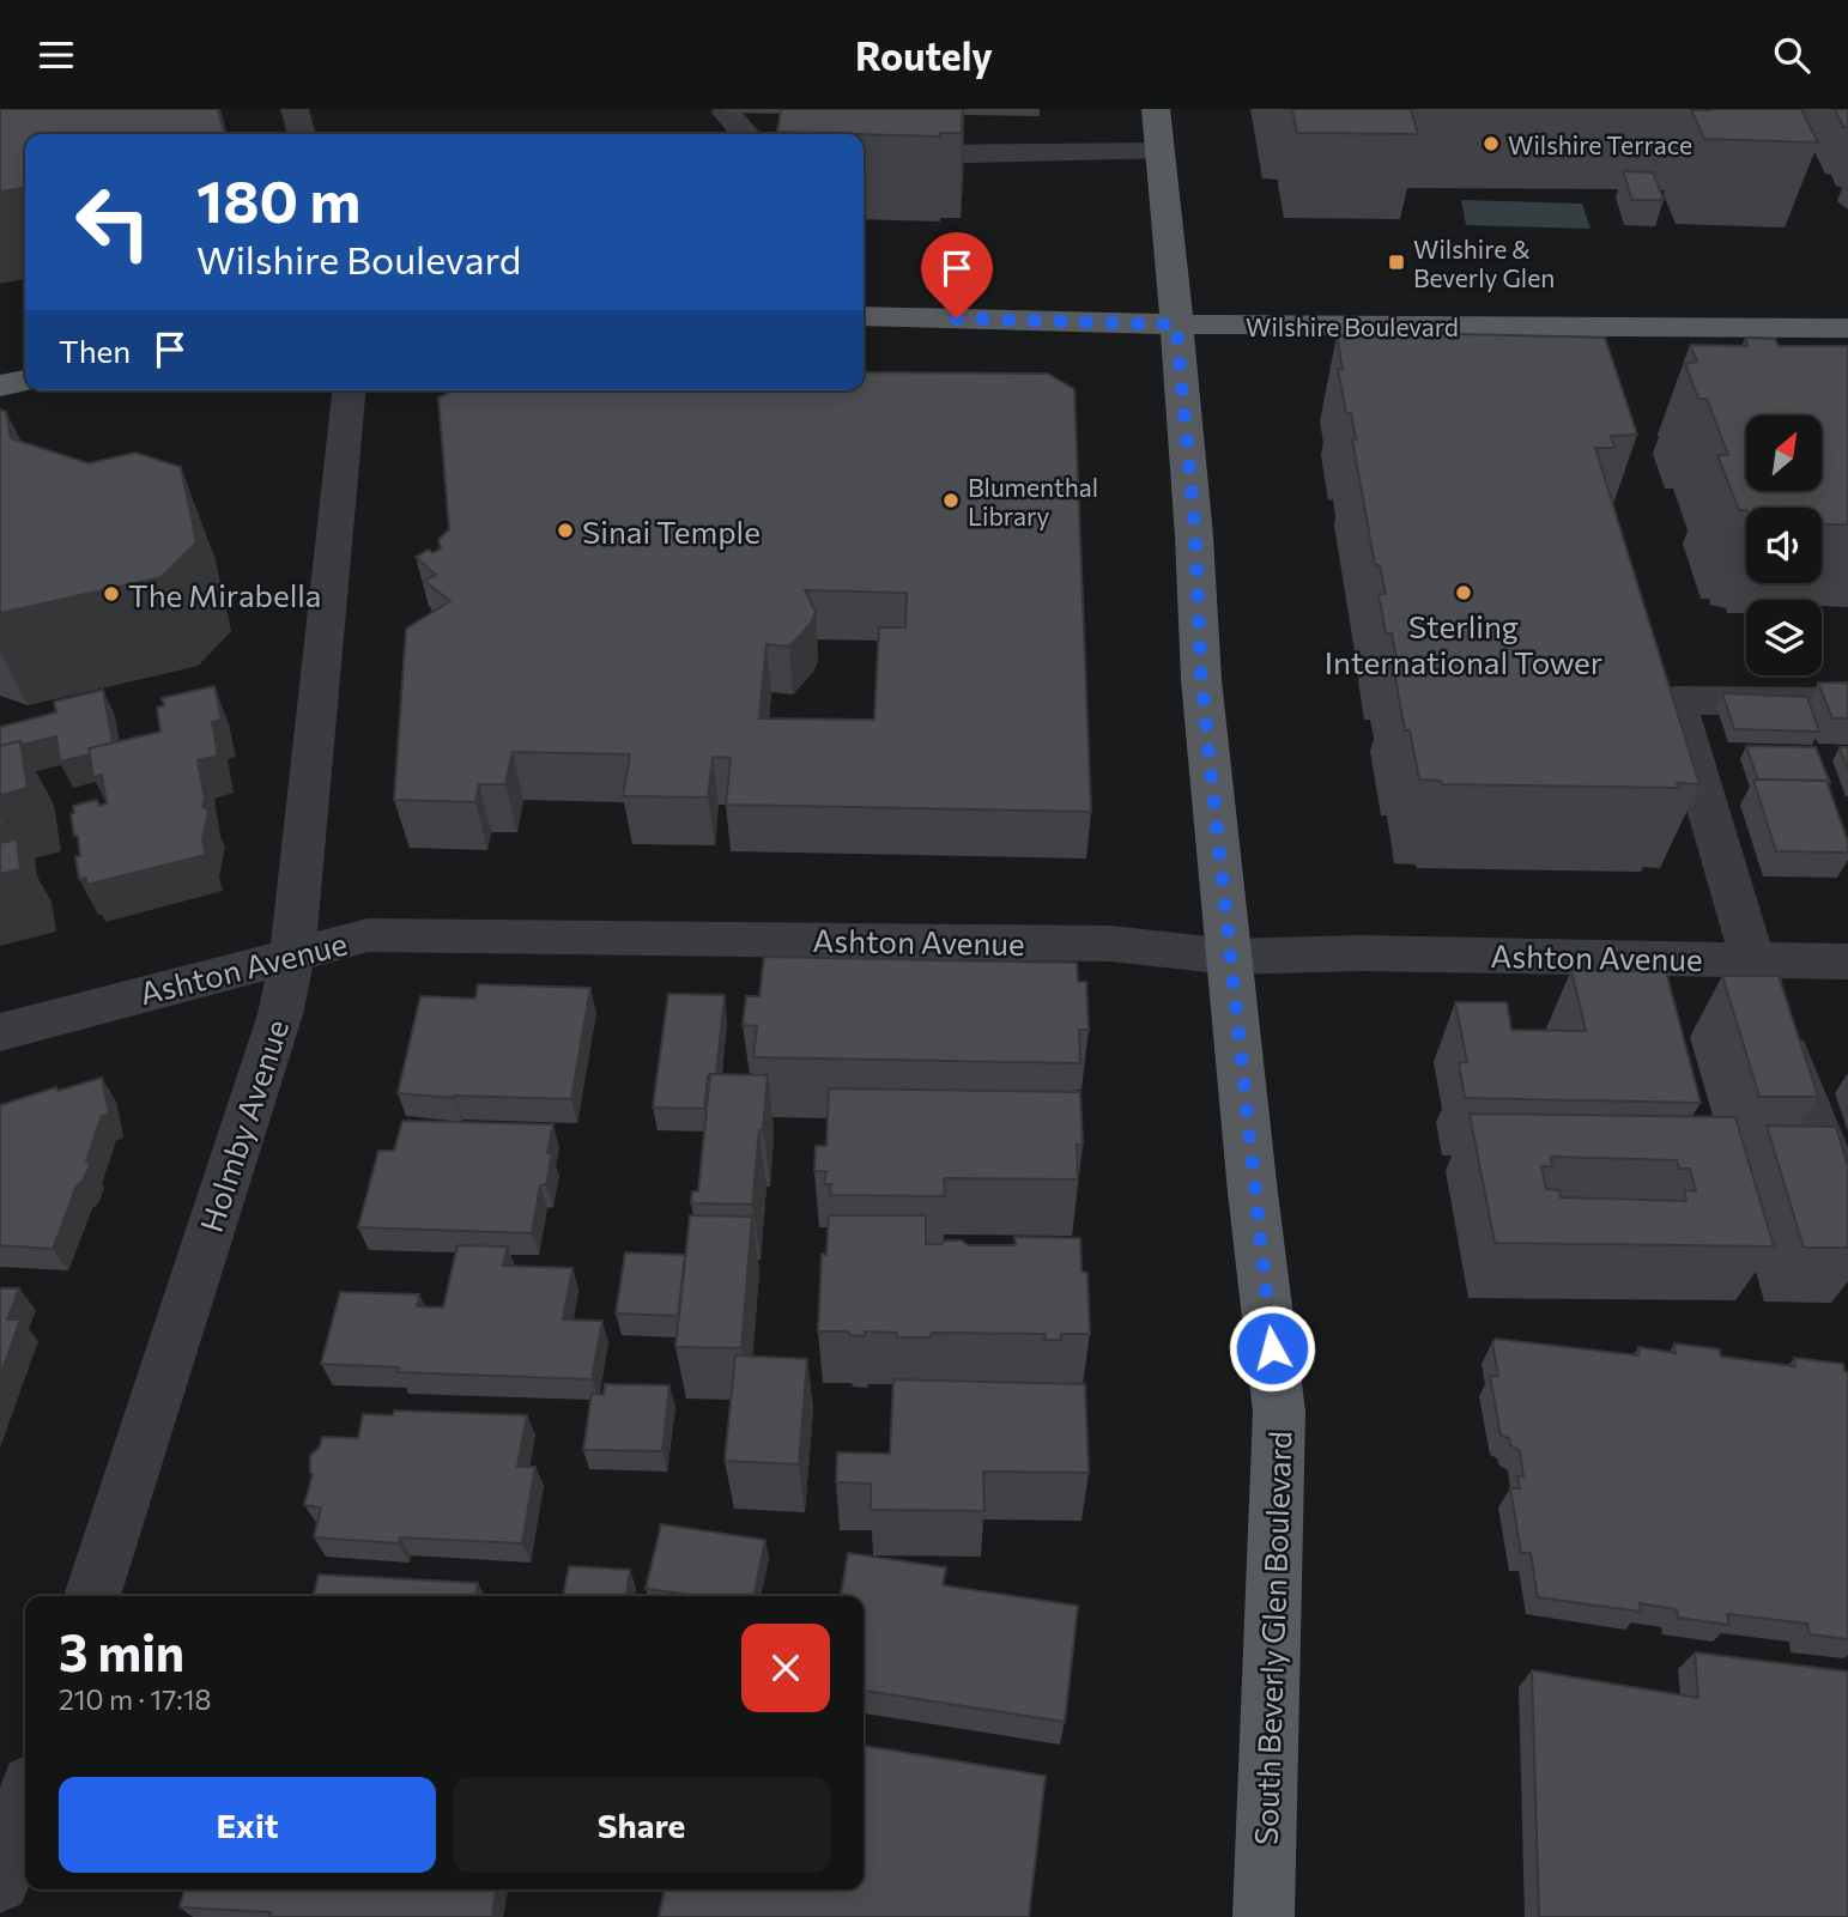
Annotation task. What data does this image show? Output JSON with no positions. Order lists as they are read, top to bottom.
{
  "streets": {
    "main road": ["Wilshire Boulevard", "South Beverly Glen Boulevard"],
    "street": ["Ashton Avenue", "Holmby Avenue"]
  },
  "crossings": [
    ["Wilshire Boulevard", "South Beverly Glen Boulevard"],
    ["Ashton Avenue", "Holmby Avenue"],
    ["Ashton Avenue", "South Beverly Glen Boulevard"]
  ],
  "places": {
    "other": [
      "Wilshire Terrace",
      "Blumenthal Library",
      "Sinai Temple",
      "Sterling International Tower",
      "The Mirabella"
    ],
    "transit": ["Wilshire & Beverly Glen"]
  },
  "north": "top right",
  "page": {
    "header": "Routely",
    "turn": ["180 m", "Wilshire Boulevard"],
    "then": "Then",
    "heading": ["3 min", "210 m · 17:18"],
    "buttons": ["Exit", "Share"]
  }
}
